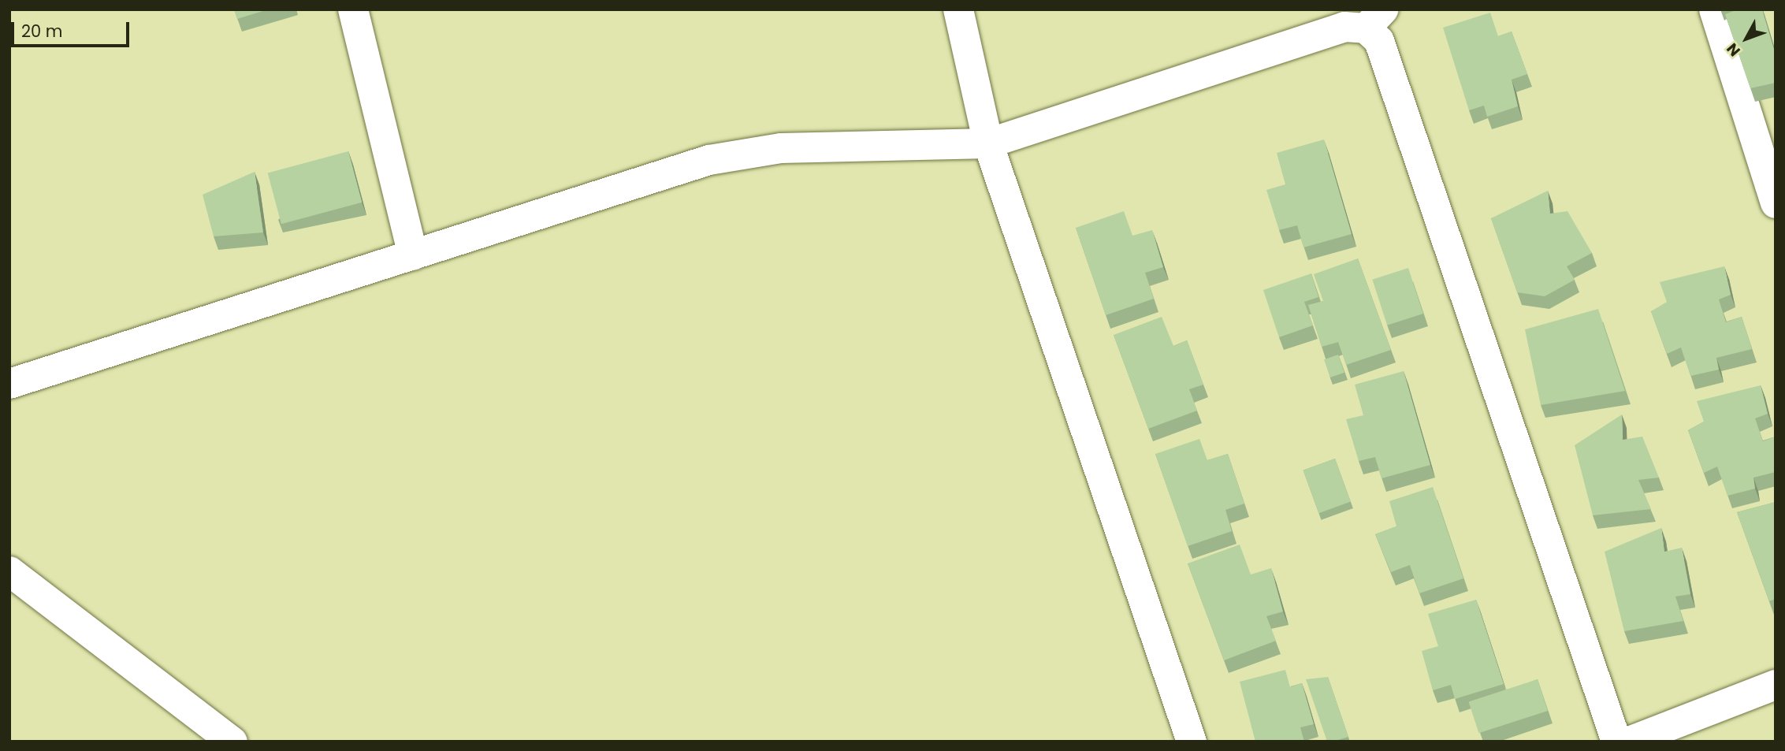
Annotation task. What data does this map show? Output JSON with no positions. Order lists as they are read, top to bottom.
{
  "scale_bar": "20 m",
  "north": "bottom left"
}
